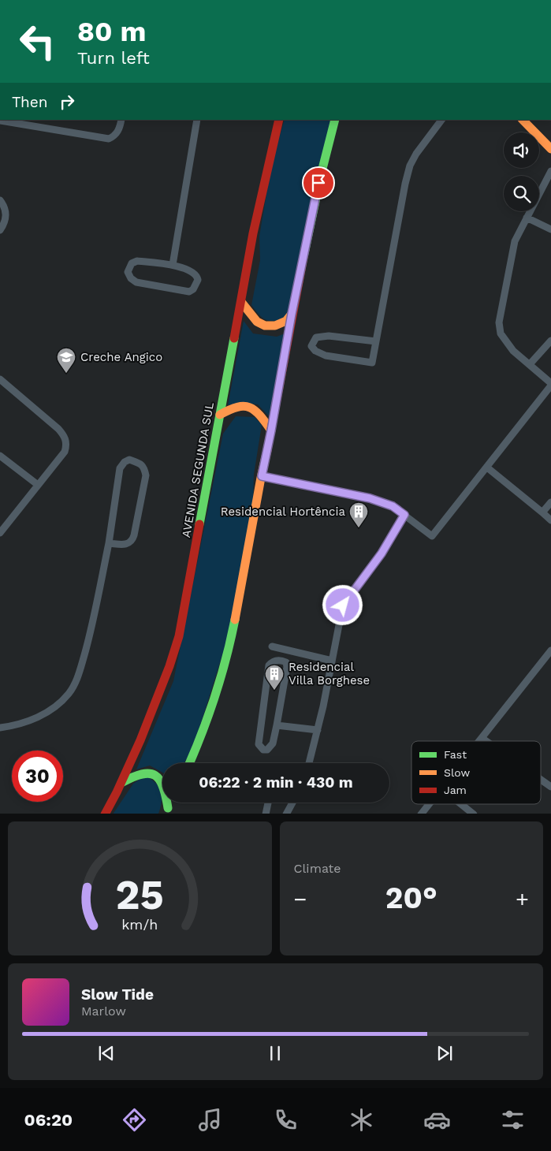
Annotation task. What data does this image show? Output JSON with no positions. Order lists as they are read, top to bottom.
{
  "streets": {
    "main road": ["AVENIDA SEGUNDA SUL"]
  },
  "places": {
    "school or university": ["Creche Angico"],
    "building": ["Residencial Hortência", "Residencial Villa Borghese"]
  },
  "legend": ["Fast", "Slow", "Jam"],
  "page": {
    "turn": ["80 m", "Turn left"],
    "then": "Then",
    "limit": "30",
    "trip": "06:22 · 2 min · 430 m",
    "tile": "Climate",
    "heat": ["−", "20°", "+"],
    "song": ["Slow Tide", "Marlow"],
    "tabs": "06:20",
    "gauge": ["25", "km/h"]
  }
}
